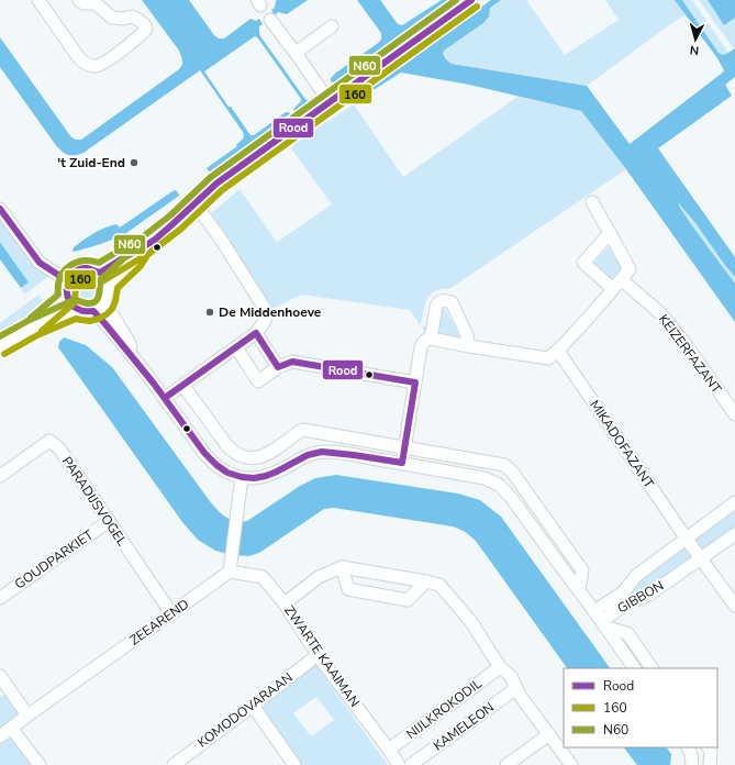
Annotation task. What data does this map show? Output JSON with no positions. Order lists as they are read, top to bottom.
{
  "streets": {
    "street": [
      "KEIZERFAZANT",
      "MIKADOFAZANT",
      "PARADIJSVOGEL",
      "GOUDPARKIET",
      "GIBBON",
      "ZEEAREND",
      "ZWARTE KAAIMAN",
      "NIJLKROKODIL",
      "KOMODOVARAAN",
      "KAMELEON"
    ]
  },
  "crossings": [
    ["MIKADOFAZANT", "GIBBON"],
    ["PARADIJSVOGEL", "GOUDPARKIET"],
    ["PARADIJSVOGEL", "ZEEAREND"],
    ["ZEEAREND", "ZWARTE KAAIMAN"],
    ["ZWARTE KAAIMAN", "NIJLKROKODIL"],
    ["ZWARTE KAAIMAN", "KOMODOVARAAN"]
  ],
  "places": ["'t Zuid-End", "De Middenhoeve"],
  "lines": ["transit line Rood", "transit line N60", "transit line 160"],
  "legend": ["Rood", "160", "N60"],
  "north": "bottom"
}
